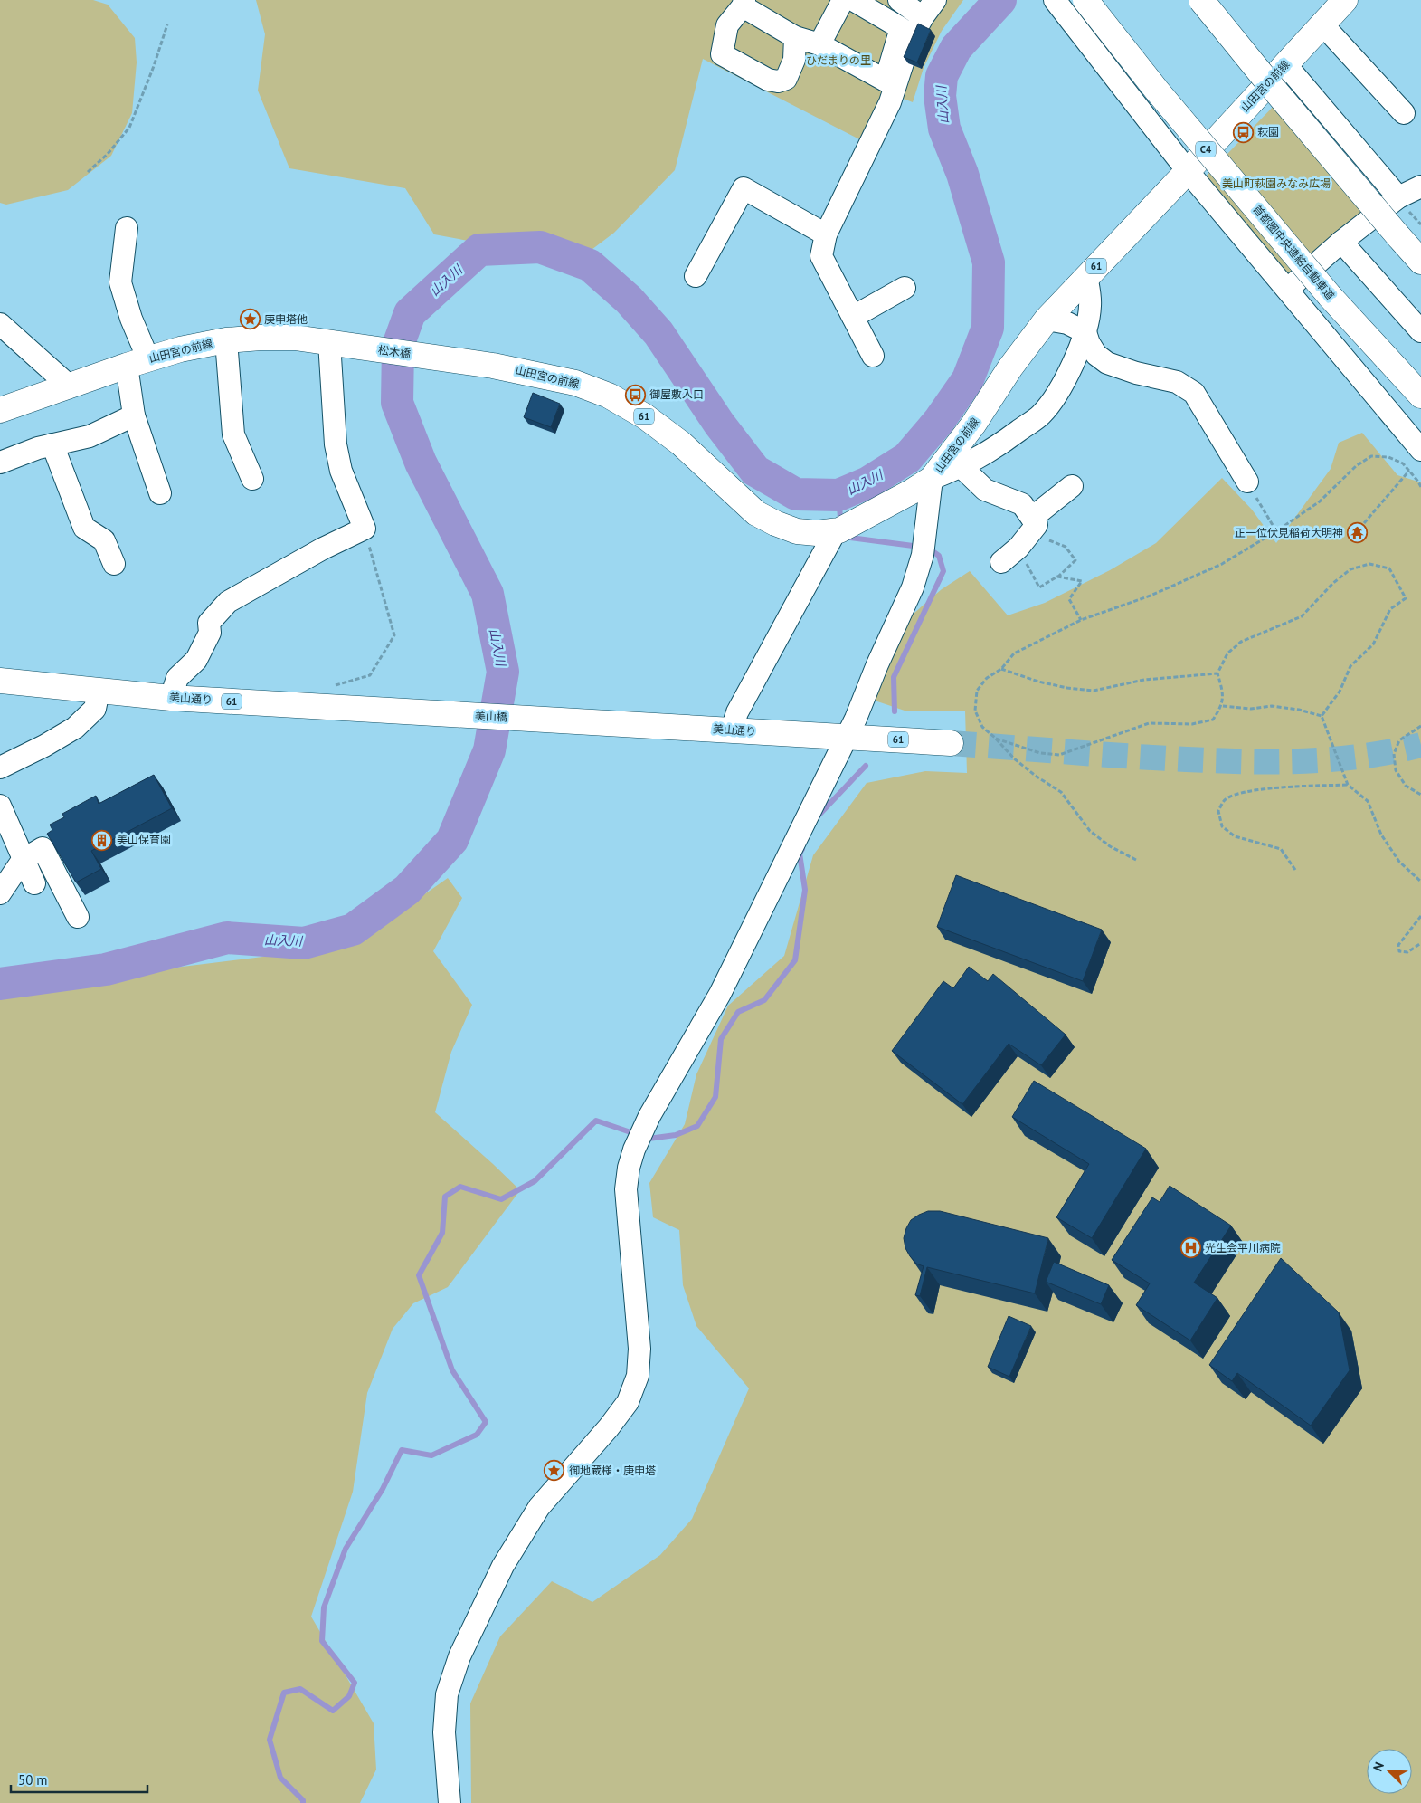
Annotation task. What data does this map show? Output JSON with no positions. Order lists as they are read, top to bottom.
{
  "streets": {
    "main road": [
      "山田宮の前線",
      "C4",
      "首都圏中央連絡自動車道",
      "61",
      "松木橋",
      "美山通り",
      "美山橋"
    ]
  },
  "crossings": [
    ["山田宮の前線", "61"],
    ["山田宮の前線", "松木橋"],
    ["美山通り", "美山橋"]
  ],
  "water": ["山入川"],
  "parks": ["ひだまりの里", "美山町萩園みなみ広場"],
  "places": {
    "bus stop": ["萩園", "御屋敷入口"],
    "place": ["庚申塔他", "御地蔵様・庚申塔"],
    "temple": ["正一位伏見稲荷大明神"],
    "building": ["美山保育園"],
    "hospital": ["光生会平川病院"]
  },
  "scale_bar": "50 m",
  "north": "top left"
}
